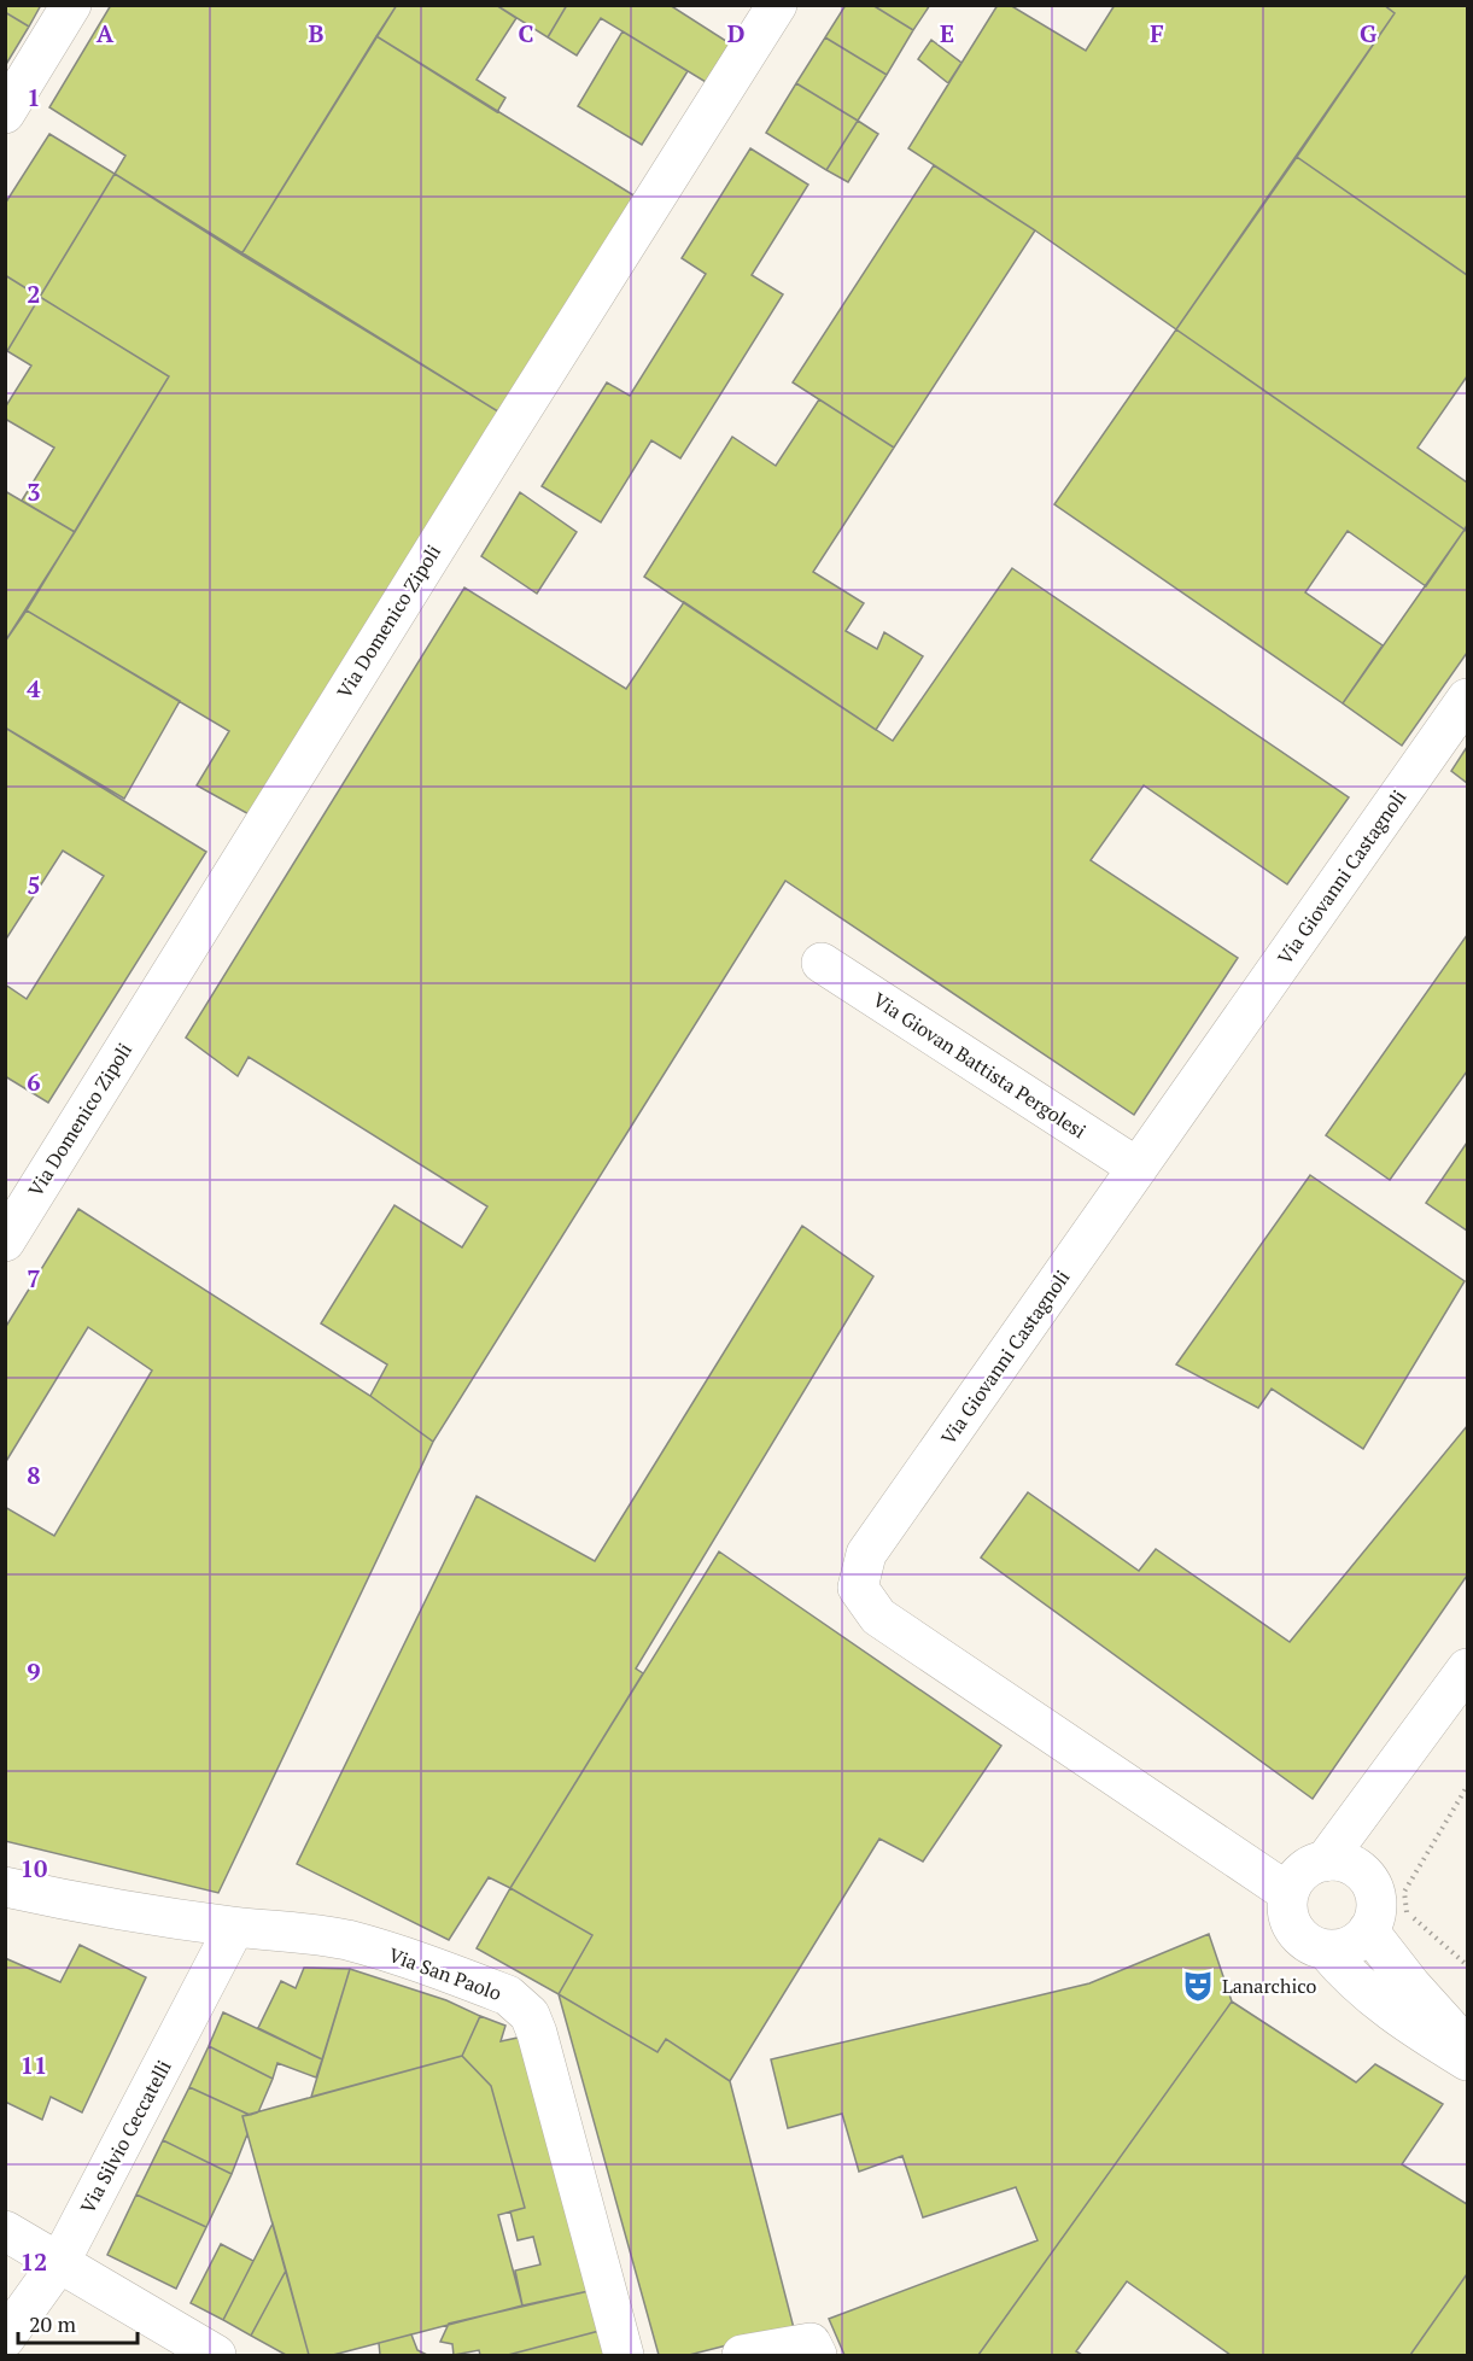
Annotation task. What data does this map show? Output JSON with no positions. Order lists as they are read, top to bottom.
{
  "streets": {
    "street": [
      "Via Domenico Zipoli",
      "Via Giovanni Castagnoli",
      "Via Giovan Battista Pergolesi",
      "Via San Paolo",
      "Via Silvio Ceccatelli"
    ]
  },
  "crossings": [
    ["Via Giovanni Castagnoli", "Via Giovan Battista Pergolesi"],
    ["Via San Paolo", "Via Silvio Ceccatelli"]
  ],
  "places": {
    "theatre": ["Lanarchico"]
  },
  "scale_bar": "20 m",
  "grid": {
    "columns": [
      "A",
      "B",
      "C",
      "D",
      "E",
      "F",
      "G"
    ],
    "rows": [
      "1",
      "2",
      "3",
      "4",
      "5",
      "6",
      "7",
      "8",
      "9",
      "10",
      "11",
      "12"
    ]
  }
}
